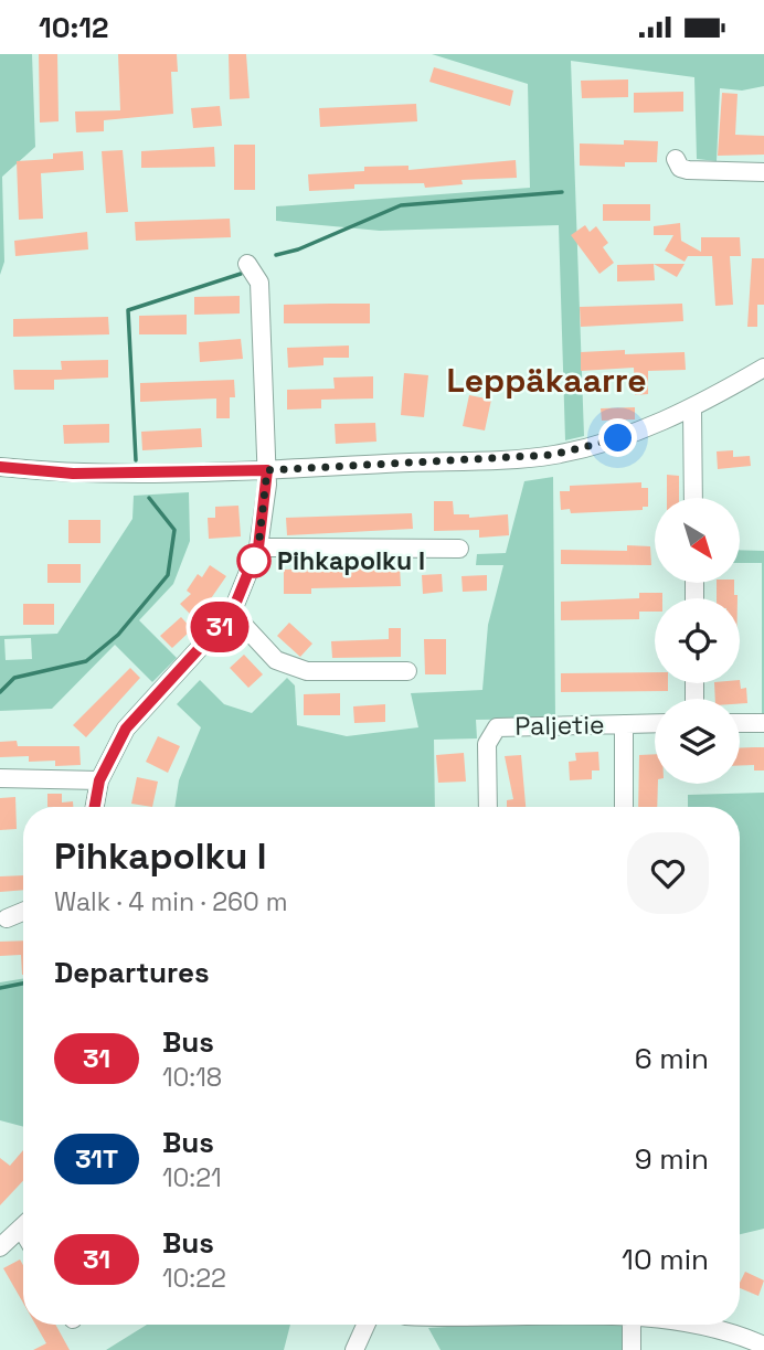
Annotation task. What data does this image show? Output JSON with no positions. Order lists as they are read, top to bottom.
{
  "streets": {
    "street": ["Paljetie"]
  },
  "districts": ["Leppäkaarre"],
  "places": ["Pihkapolku I"],
  "lines": ["bus line 31"],
  "north": "bottom right",
  "page": {
    "status": "10:12",
    "on_map": "31",
    "heading": [
      ["Pihkapolku I", "Walk · 4 min · 260 m"],
      "Departures"
    ],
    "list": [
      {
        "mark": "31",
        "name": "Bus",
        "note": "10:18",
        "value": "6 min"
      },
      {
        "mark": "31T",
        "name": "Bus",
        "note": "10:21",
        "value": "9 min"
      },
      {
        "mark": "31",
        "name": "Bus",
        "note": "10:22",
        "value": "10 min"
      }
    ]
  }
}
